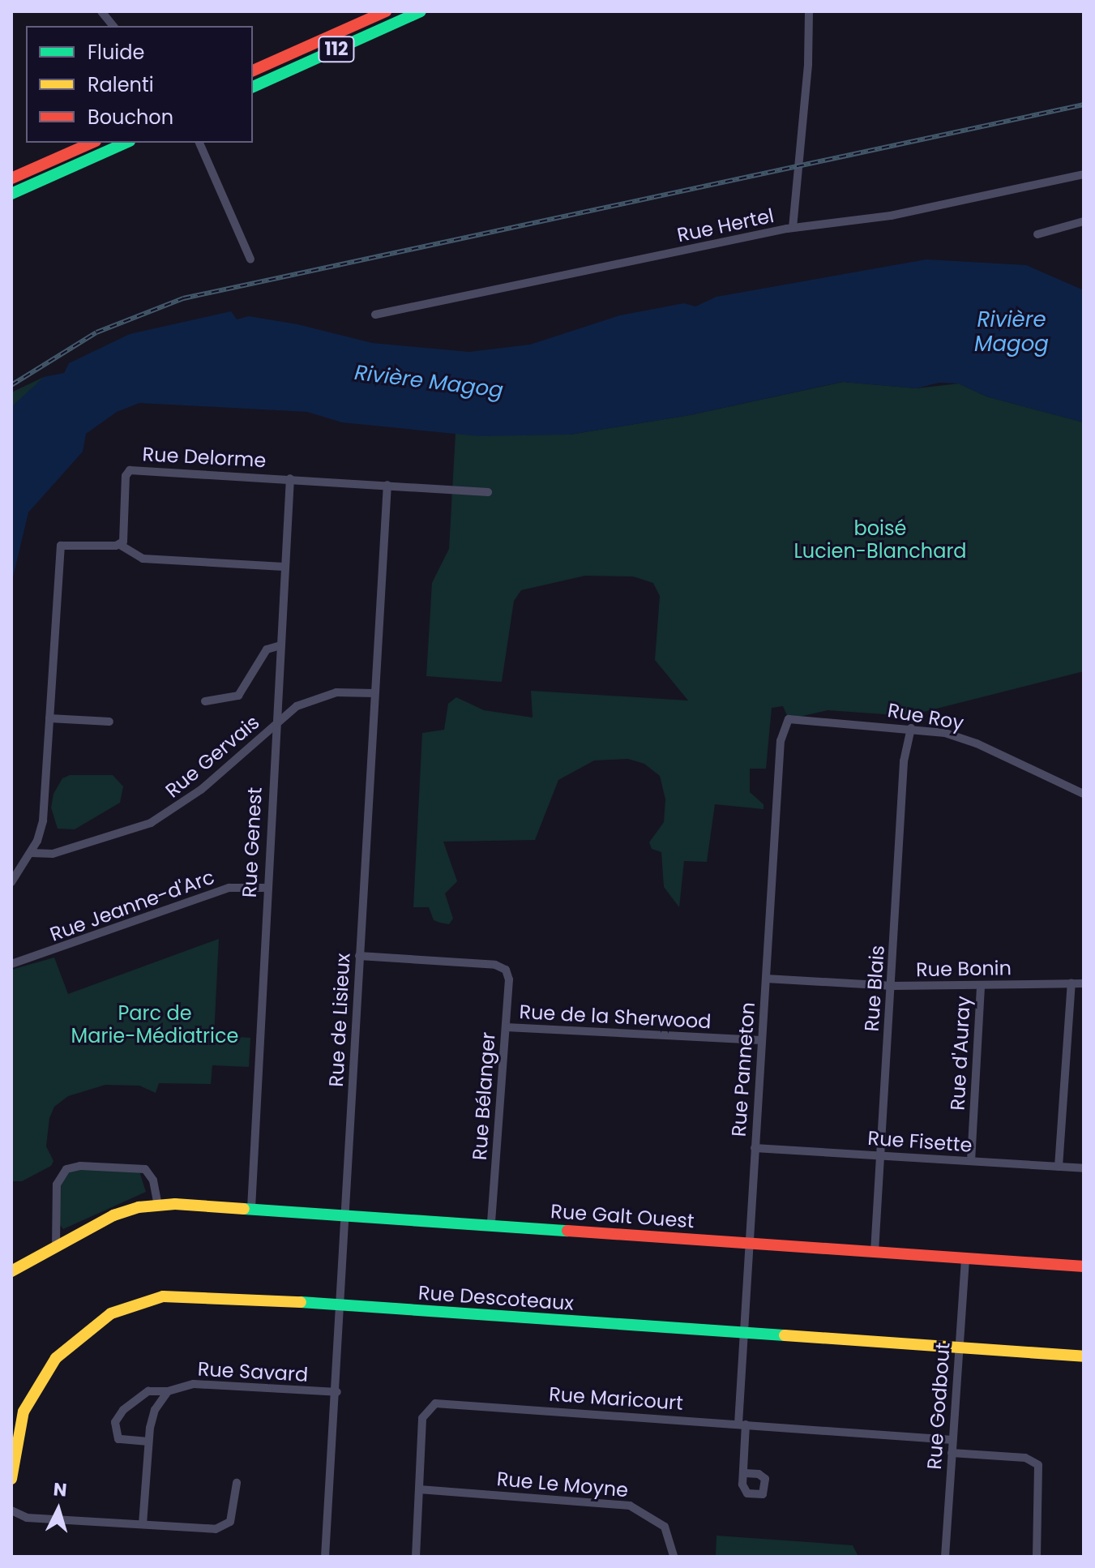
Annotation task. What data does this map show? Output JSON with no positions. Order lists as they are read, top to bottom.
{
  "streets": {
    "street": [
      "112",
      "Rue Hertel",
      "Rue Delorme",
      "Rue Roy",
      "Rue Gervais",
      "Rue Genest",
      "Rue Jeanne-d'Arc",
      "Rue Bonin",
      "Rue Blais",
      "Rue de la Sherwood",
      "Rue de Lisieux",
      "Rue d'Auray",
      "Rue Panneton",
      "Rue Bélanger",
      "Rue Fisette",
      "Rue Galt Ouest",
      "Rue Descoteaux",
      "Rue Savard",
      "Rue Maricourt",
      "Rue Godbout",
      "Rue Le Moyne"
    ]
  },
  "crossings": [
    ["Rue Delorme", "Rue Genest"],
    ["Rue Delorme", "Rue de Lisieux"],
    ["Rue Roy", "Rue Blais"],
    ["Rue Roy", "Rue Panneton"],
    ["Rue Gervais", "Rue Genest"],
    ["Rue Gervais", "Rue de Lisieux"],
    ["Rue Genest", "Rue Jeanne-d'Arc"],
    ["Rue Genest", "Rue Galt Ouest"],
    ["Rue Bonin", "Rue Blais"],
    ["Rue Bonin", "Rue d'Auray"],
    ["Rue Bonin", "Rue Panneton"],
    ["Rue Blais", "Rue Fisette"],
    ["Rue Blais", "Rue Galt Ouest"],
    ["Rue de la Sherwood", "Rue Panneton"],
    ["Rue de la Sherwood", "Rue Bélanger"],
    ["Rue de Lisieux", "Rue Bélanger"],
    ["Rue de Lisieux", "Rue Galt Ouest"],
    ["Rue de Lisieux", "Rue Descoteaux"],
    ["Rue de Lisieux", "Rue Savard"],
    ["Rue d'Auray", "Rue Fisette"],
    ["Rue Panneton", "Rue Fisette"],
    ["Rue Panneton", "Rue Galt Ouest"],
    ["Rue Panneton", "Rue Descoteaux"],
    ["Rue Panneton", "Rue Maricourt"],
    ["Rue Bélanger", "Rue Galt Ouest"],
    ["Rue Galt Ouest", "Rue Godbout"],
    ["Rue Descoteaux", "Rue Godbout"],
    ["Rue Maricourt", "Rue Godbout"],
    ["Rue Maricourt", "Rue Le Moyne"]
  ],
  "water": ["Rivière Magog"],
  "parks": ["boisé Lucien-Blanchard", "Parc de Marie-Médiatrice"],
  "legend": ["Fluide", "Ralenti", "Bouchon"],
  "north": "top"
}
